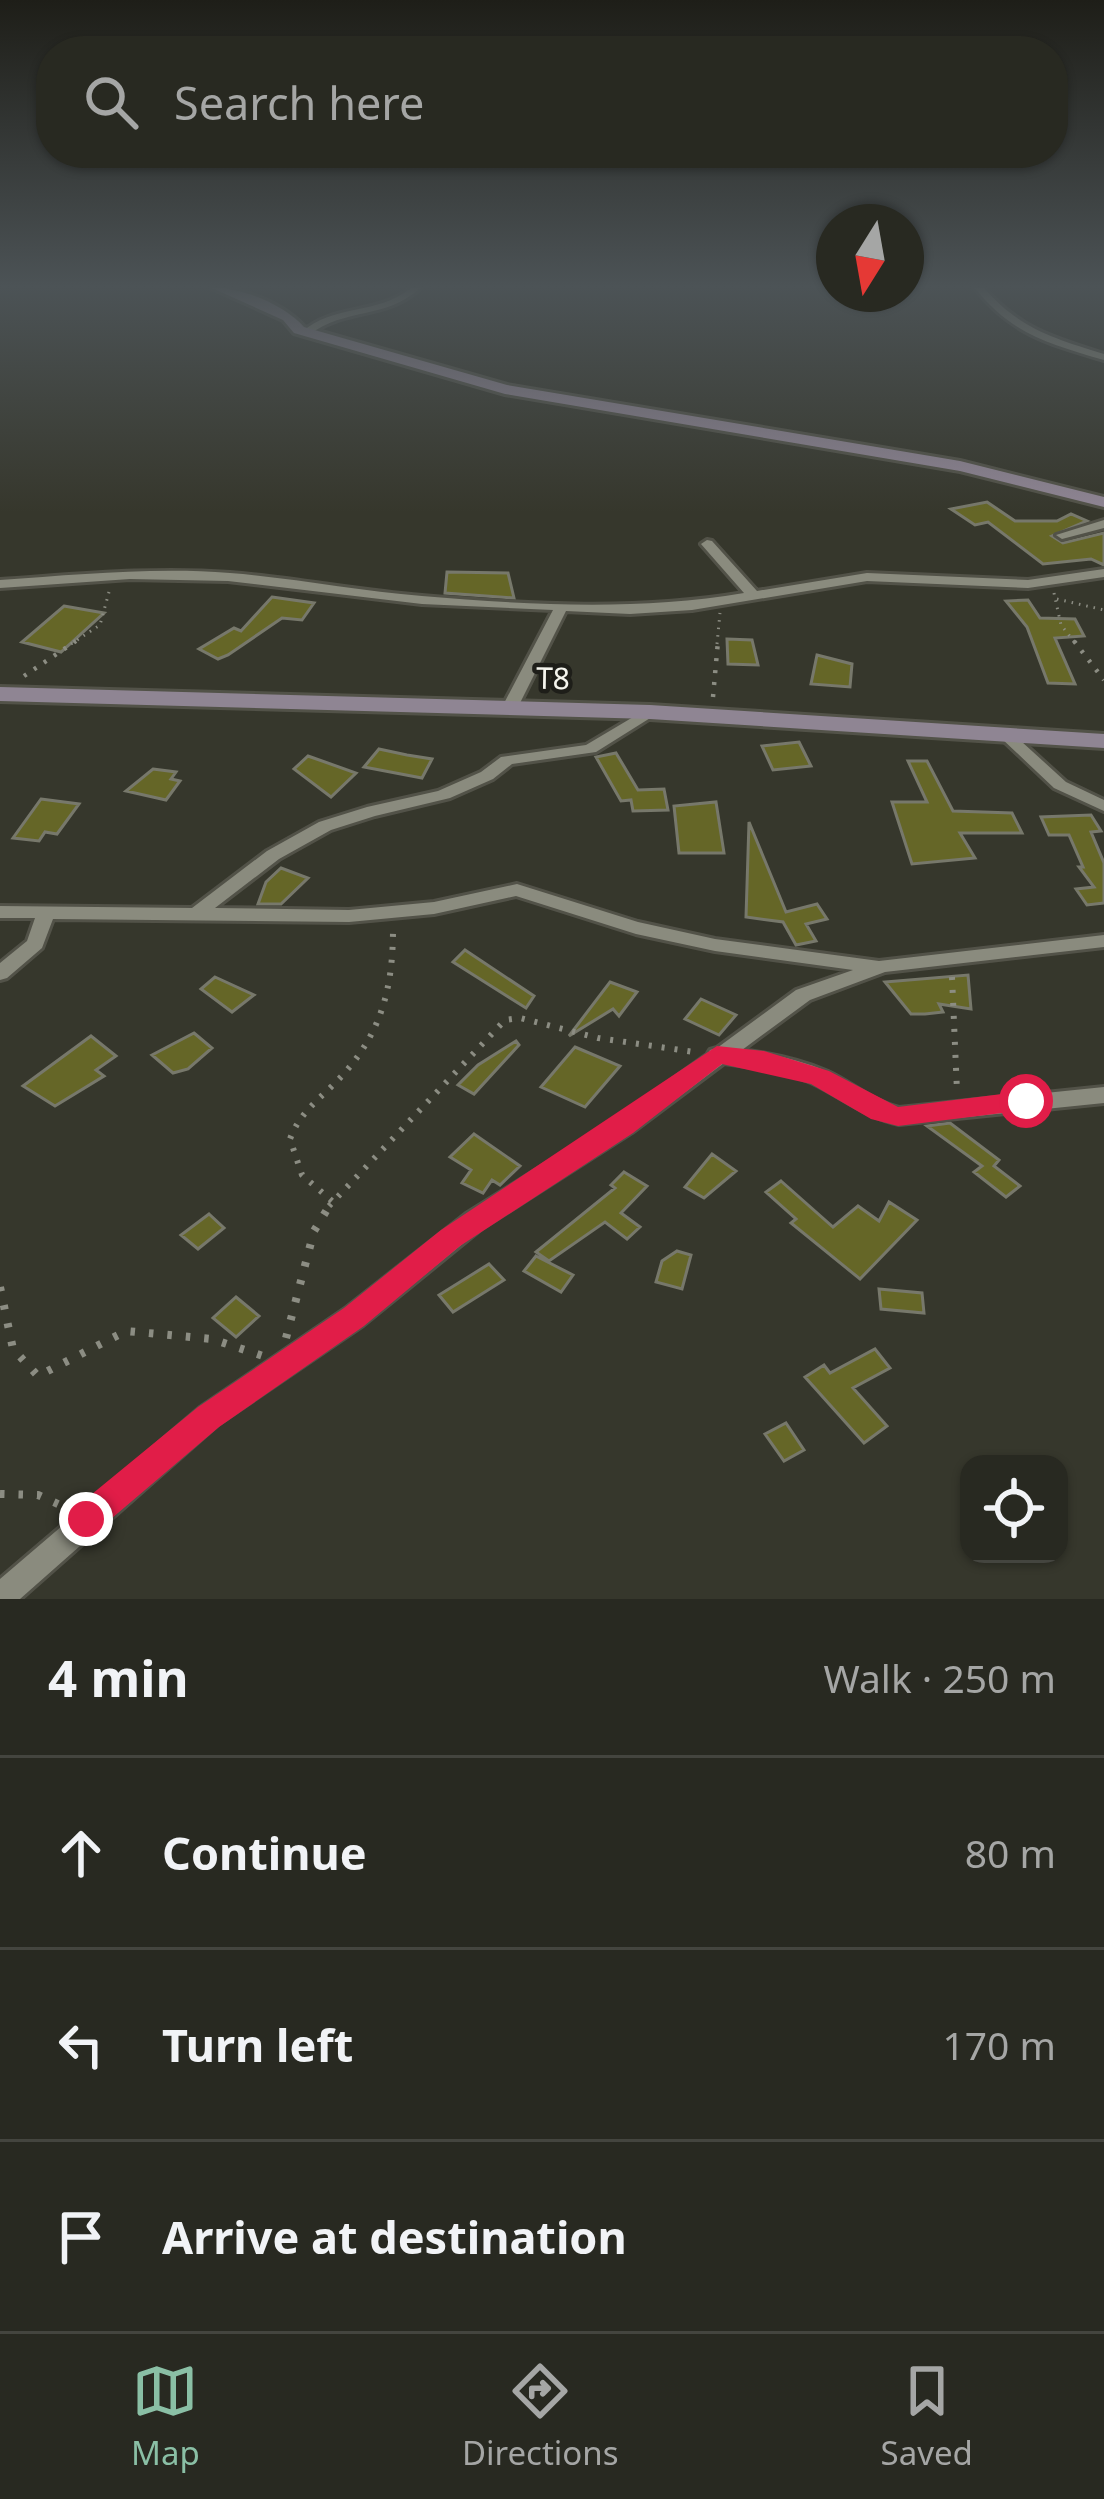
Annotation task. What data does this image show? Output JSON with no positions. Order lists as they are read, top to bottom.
{
  "streets": {
    "street": ["T8"]
  },
  "north": "bottom",
  "page": {
    "search": "Search here",
    "heading": ["4 min", "Walk · 250 m"],
    "list": [
      ["Continue", "80 m"],
      ["Turn left", "170 m"],
      "Arrive at destination"
    ],
    "nav": ["Map", "Directions", "Saved"]
  }
}
